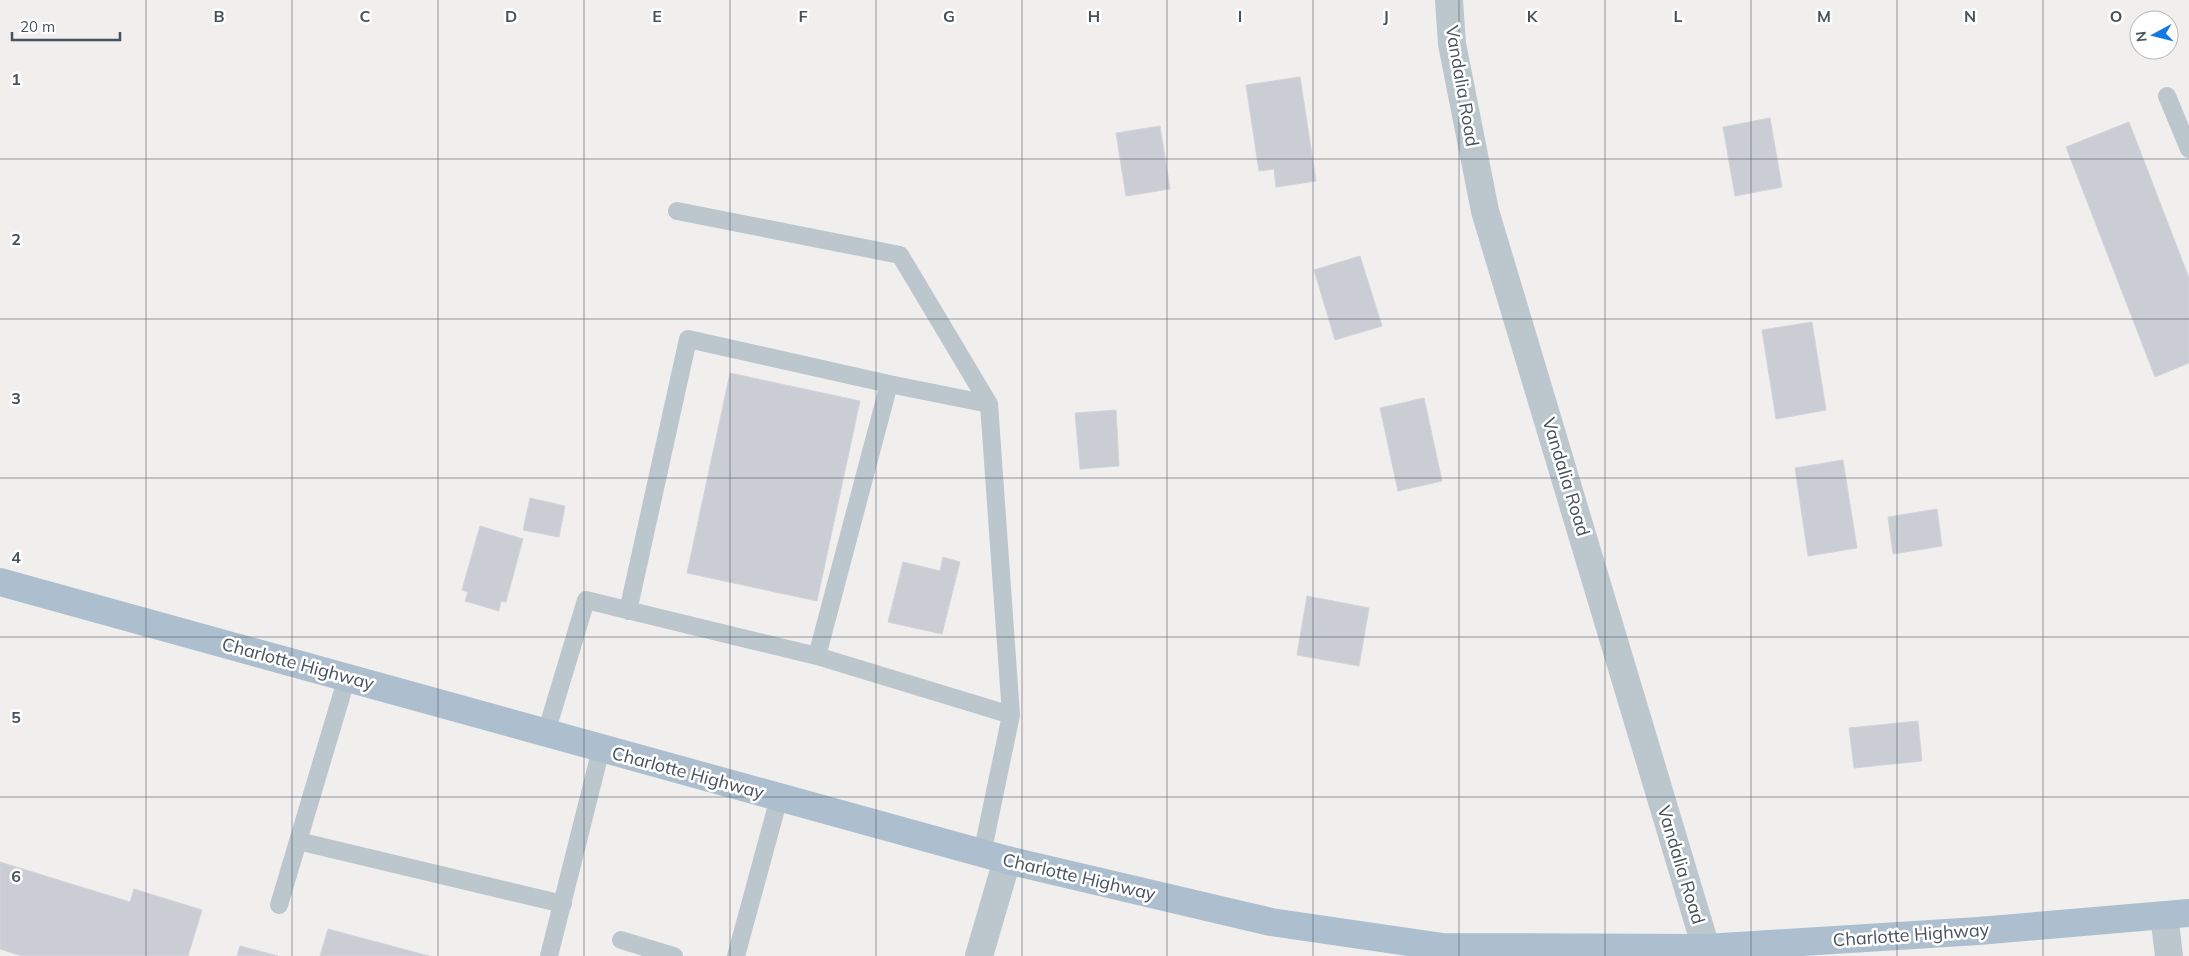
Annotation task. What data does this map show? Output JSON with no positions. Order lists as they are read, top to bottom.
{
  "streets": {
    "main road": ["Charlotte Highway"],
    "street": ["Vandalia Road"]
  },
  "crossings": [
    ["Vandalia Road", "Charlotte Highway"]
  ],
  "scale_bar": "20 m",
  "north": "left",
  "grid": {
    "columns": [
      "B",
      "C",
      "D",
      "E",
      "F",
      "G",
      "H",
      "I",
      "J",
      "K",
      "L",
      "M",
      "N",
      "O"
    ],
    "rows": [
      "1",
      "2",
      "3",
      "4",
      "5",
      "6"
    ]
  }
}
